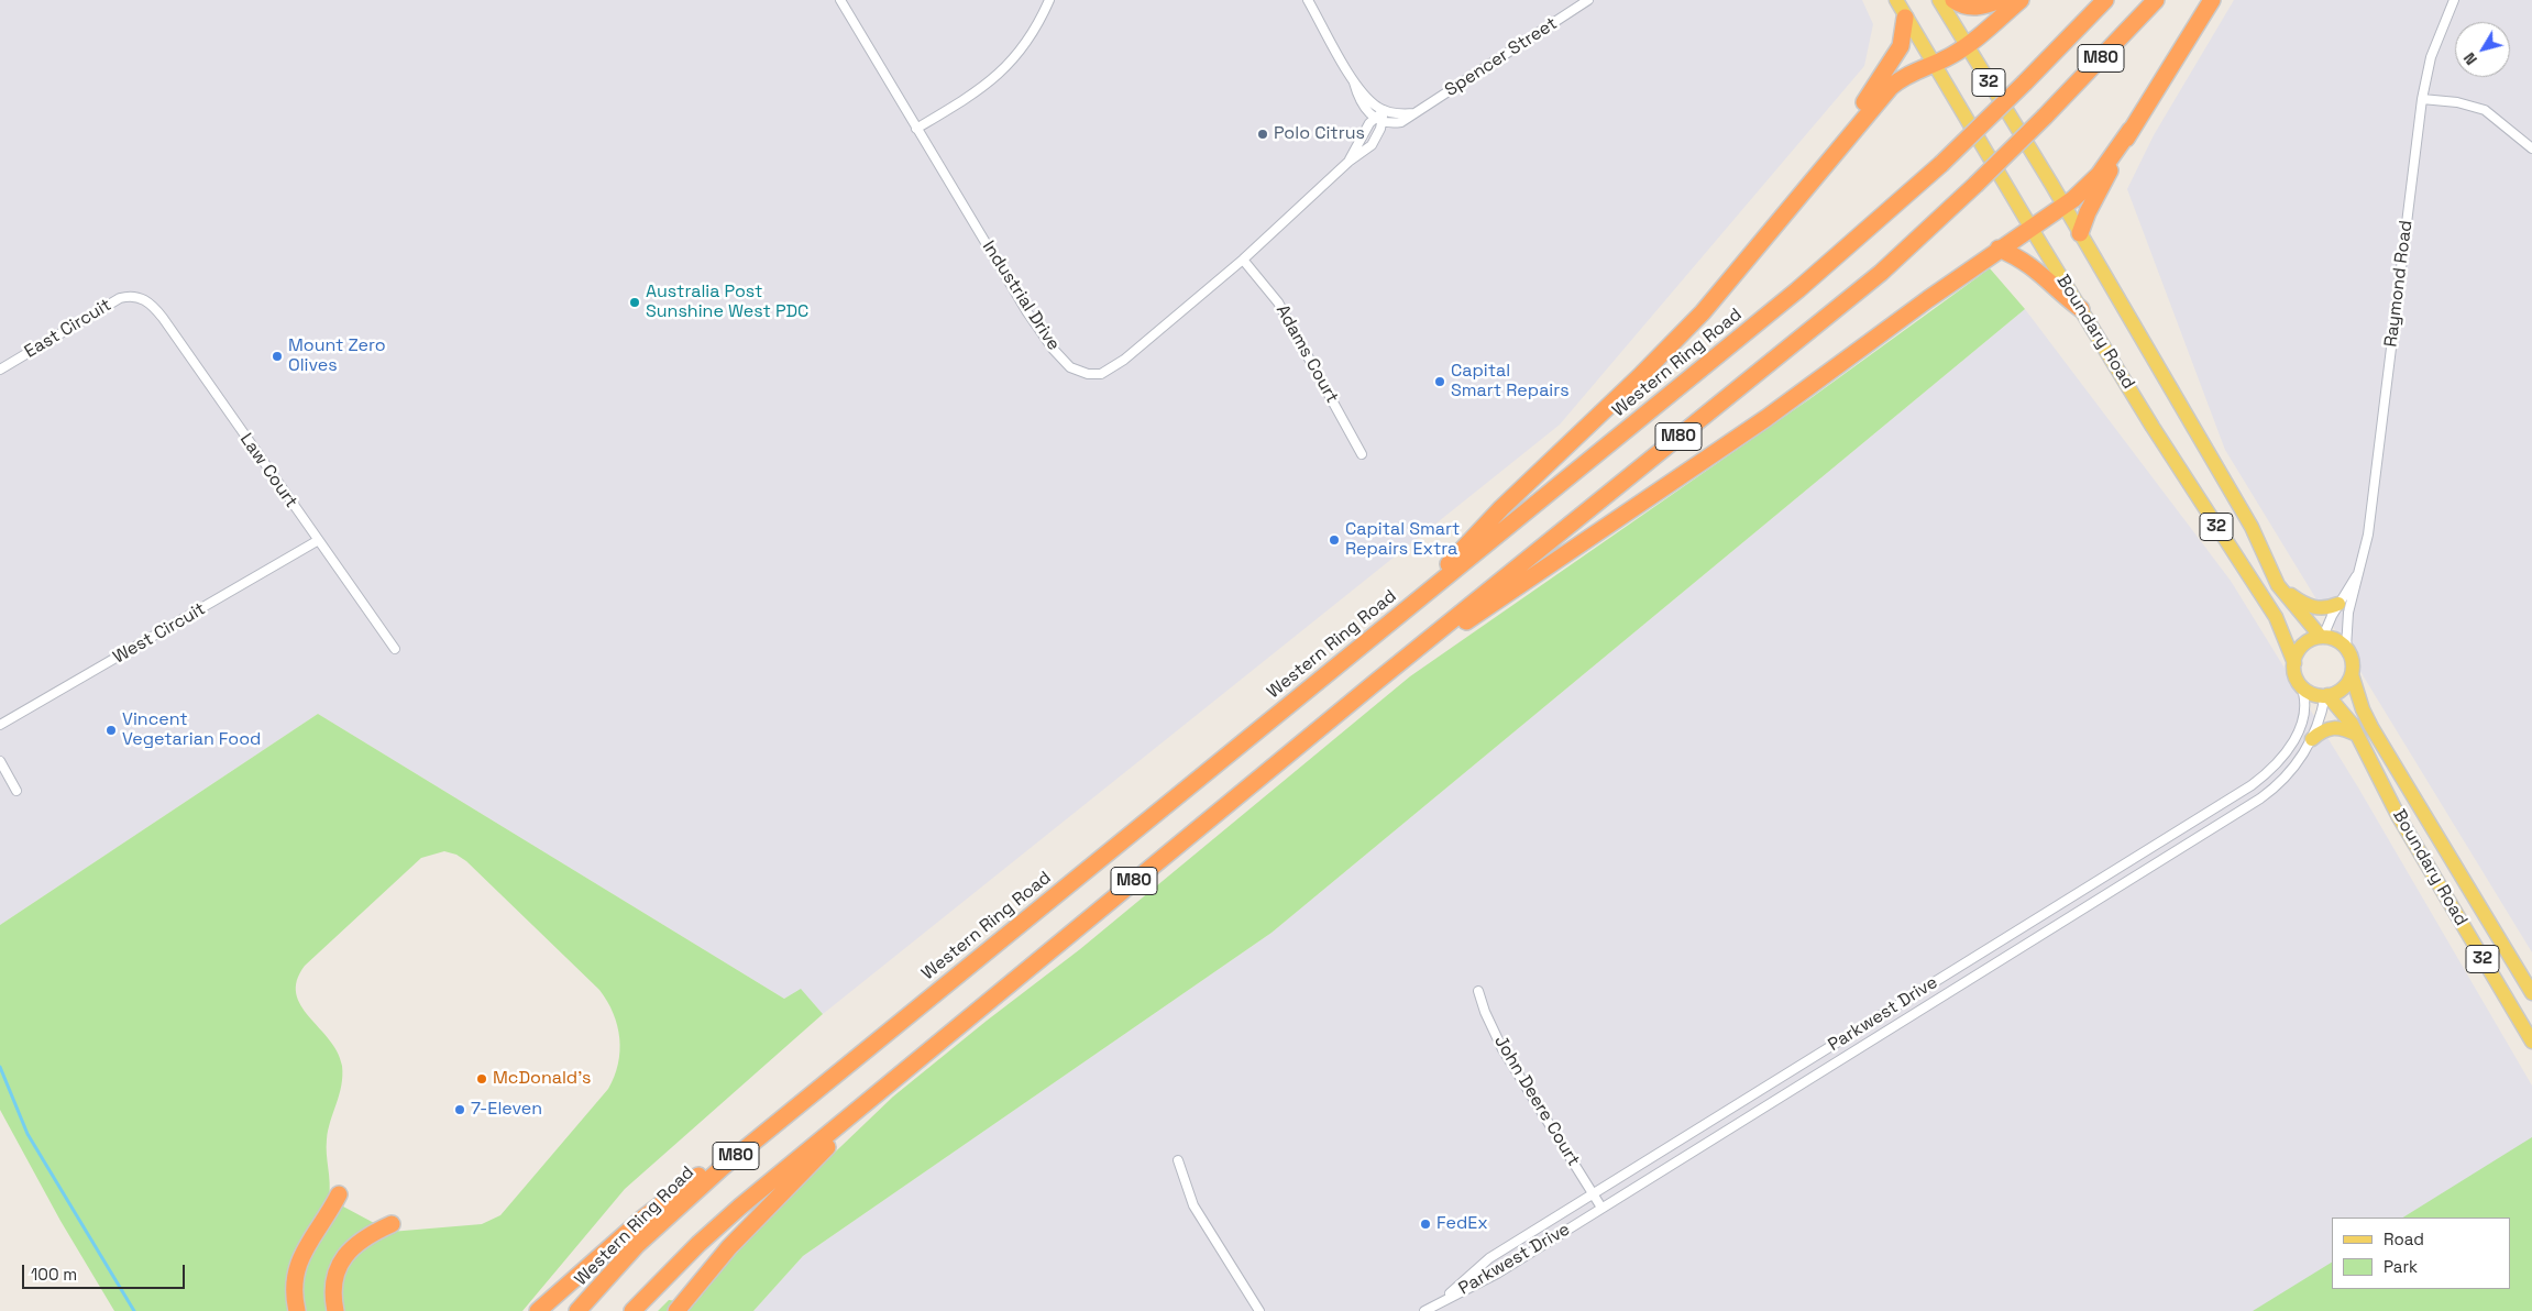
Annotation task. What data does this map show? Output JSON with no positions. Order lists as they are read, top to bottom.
{
  "streets": {
    "highway": ["M80", "Western Ring Road"],
    "main road": ["32", "Boundary Road"],
    "street": [
      "Spencer Street",
      "Raymond Road",
      "Industrial Drive",
      "East Circuit",
      "Adams Court",
      "Law Court",
      "West Circuit",
      "Parkwest Drive",
      "John Deere Court"
    ]
  },
  "crossings": [
    ["Spencer Street", "Industrial Drive"],
    ["32", "Raymond Road"],
    ["32", "Boundary Road"],
    ["32", "Parkwest Drive"],
    ["Raymond Road", "Boundary Road"],
    ["Raymond Road", "Parkwest Drive"],
    ["Industrial Drive", "Adams Court"],
    ["East Circuit", "Law Court"],
    ["Boundary Road", "Parkwest Drive"],
    ["Law Court", "West Circuit"],
    ["Parkwest Drive", "John Deere Court"]
  ],
  "places": [
    "Polo Citrus",
    "Australia Post Sunshine West PDC",
    "Mount Zero Olives",
    "Capital Smart Repairs",
    "Capital Smart Repairs Extra",
    "Vincent Vegetarian Food",
    "McDonald's",
    "7-Eleven",
    "FedEx"
  ],
  "legend": ["Road", "Park"],
  "scale_bar": "100 m",
  "north": "bottom left"
}
